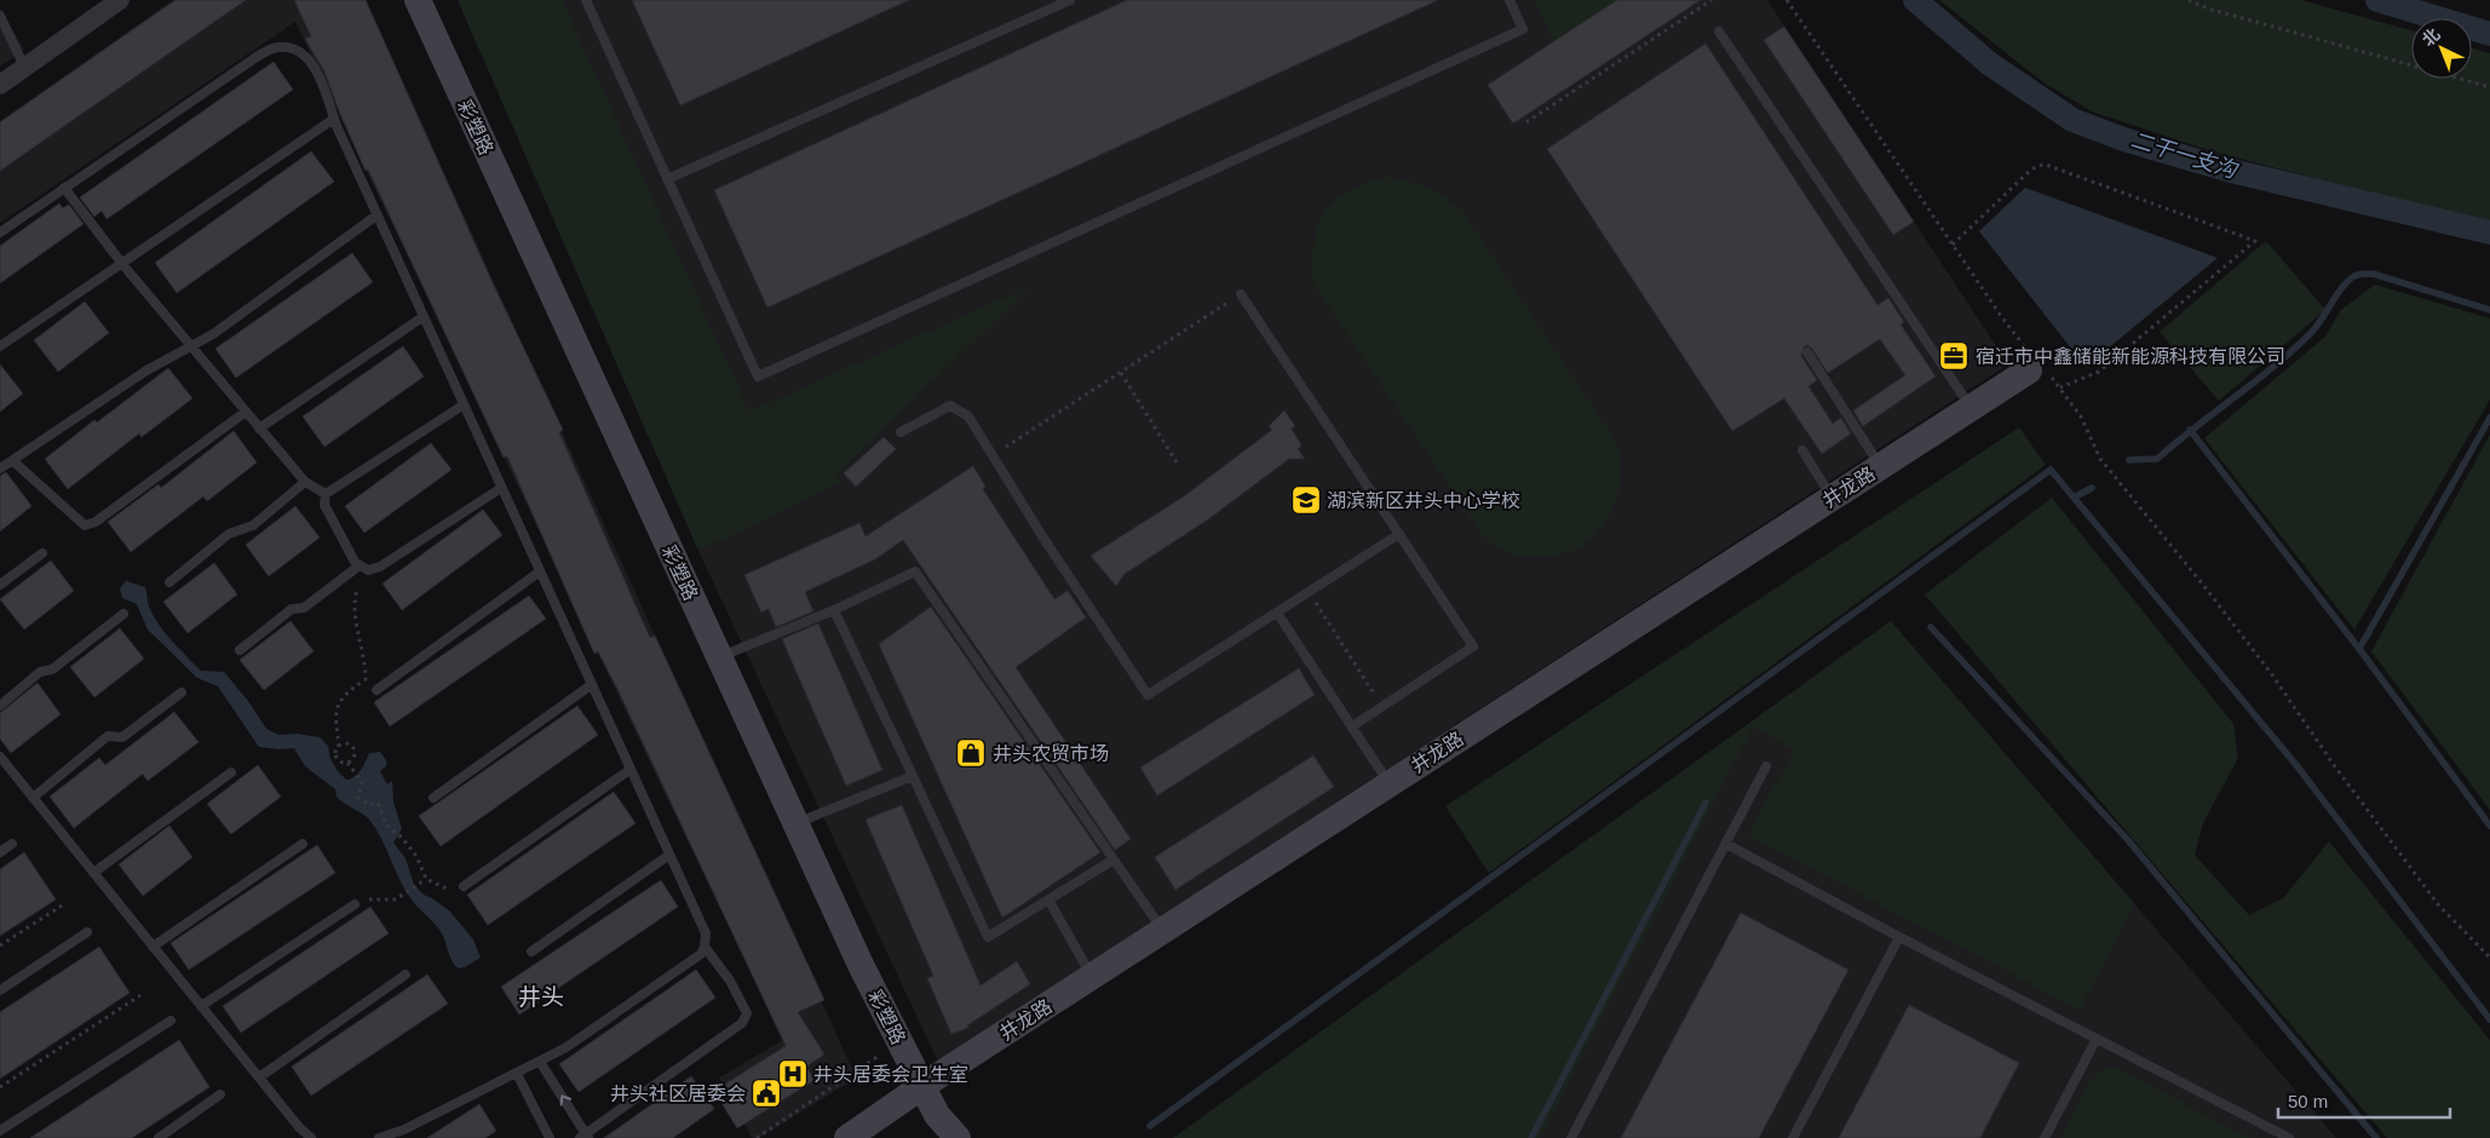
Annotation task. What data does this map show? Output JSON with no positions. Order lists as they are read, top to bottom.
{
  "streets": {
    "street": ["彩塑路", "井龙路"]
  },
  "crossings": [
    ["彩塑路", "井龙路"]
  ],
  "districts": ["井头"],
  "water": ["二干一支沟"],
  "places": {
    "office": ["宿迁市中鑫储能新能源科技有限公司"],
    "school or university": ["湖滨新区井头中心学校"],
    "shop": ["井头农贸市场"],
    "hospital": ["井头居委会卫生室"],
    "public building": ["井头社区居委会"]
  },
  "scale_bar": "50 m",
  "north": "top left"
}
